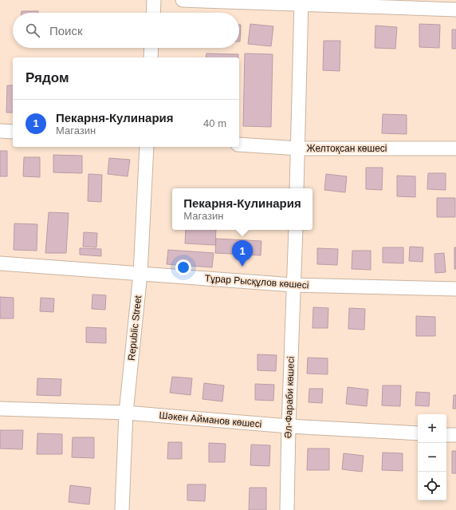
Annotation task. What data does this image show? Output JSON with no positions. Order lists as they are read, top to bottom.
{
  "streets": {
    "street": [
      "Желтоқсан көшесі",
      "Тұрар Рысқұлов көшесі",
      "Republic Street",
      "Әл-Фараби көшесі",
      "Шәкен Айманов көшесі"
    ]
  },
  "crossings": [
    ["Тұрар Рысқұлов көшесі", "Republic Street"],
    ["Тұрар Рысқұлов көшесі", "Әл-Фараби көшесі"],
    ["Republic Street", "Шәкен Айманов көшесі"],
    ["Әл-Фараби көшесі", "Шәкен Айманов көшесі"]
  ],
  "page": {
    "search": "Поиск",
    "heading": "Рядом",
    "list": [
      {
        "mark": "1",
        "name": "Пекарня-Кулинария",
        "note": "Магазин",
        "value": "40 m"
      }
    ],
    "popup": ["Пекарня-Кулинария", "Магазин"],
    "pins": "1",
    "map_buttons": ["+", "−"]
  }
}
